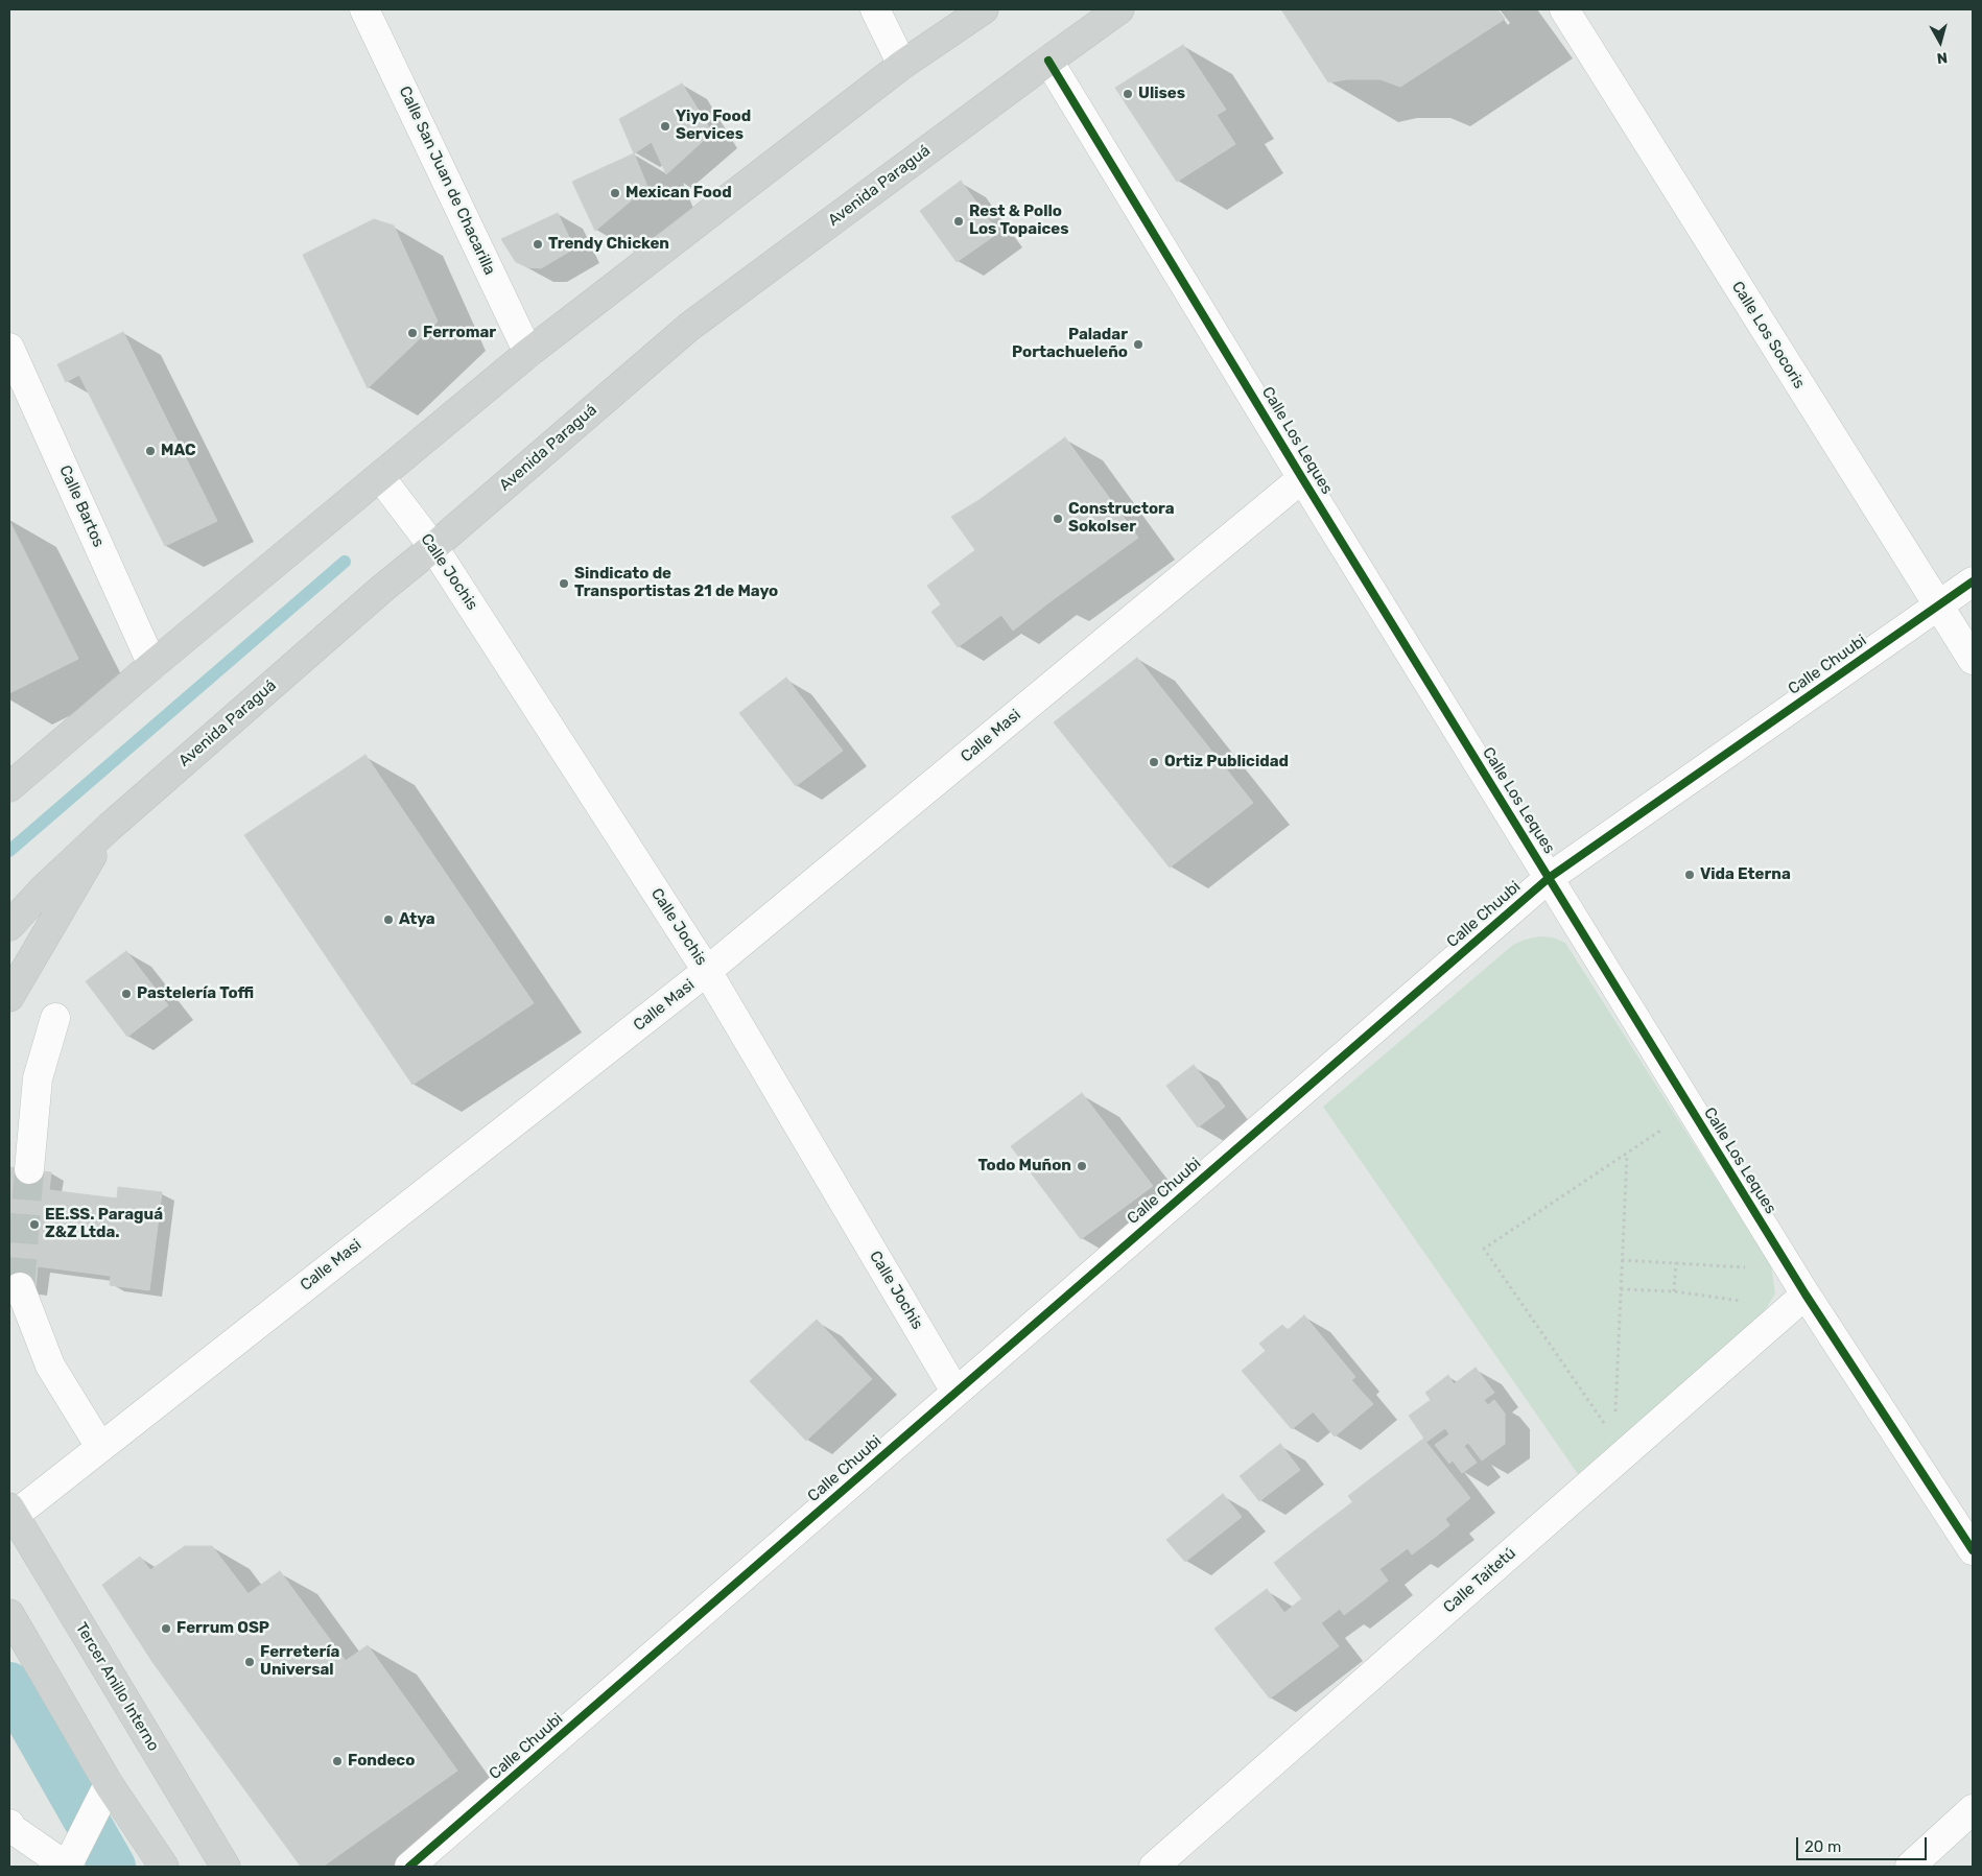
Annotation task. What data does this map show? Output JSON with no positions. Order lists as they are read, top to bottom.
{
  "streets": {
    "main road": ["Avenida Paraguá", "Tercer Anillo Interno"],
    "street": [
      "Calle San Juan de Chacarilla",
      "Calle Los Socoris",
      "Calle Los Leques",
      "Calle Bartos",
      "Calle Jochis",
      "Calle Chuubi",
      "Calle Masi",
      "Calle Taitetú"
    ]
  },
  "crossings": [
    ["Avenida Paraguá", "Calle Los Leques"],
    ["Avenida Paraguá", "Calle Jochis"],
    ["Calle Los Socoris", "Calle Chuubi"],
    ["Calle Los Leques", "Calle Chuubi"],
    ["Calle Los Leques", "Calle Masi"],
    ["Calle Los Leques", "Calle Taitetú"],
    ["Calle Jochis", "Calle Chuubi"],
    ["Calle Jochis", "Calle Masi"],
    ["Calle Masi", "Tercer Anillo Interno"]
  ],
  "places": [
    "Ulises",
    "Yiyo Food Services",
    "Mexican Food",
    "Rest & Pollo Los Topaices",
    "Trendy Chicken",
    "Ferromar",
    "Paladar Portachueleño",
    "MAC",
    "Constructora Sokolser",
    "Sindicato de Transportistas 21 de Mayo",
    "Ortiz Publicidad",
    "Vida Eterna",
    "Atya",
    "Pastelería Toffi",
    "Todo Muñon",
    "EE.SS. Paraguá Z&Z Ltda.",
    "Ferrum OSP",
    "Ferretería Universal",
    "Fondeco"
  ],
  "scale_bar": "20 m",
  "north": "bottom"
}
